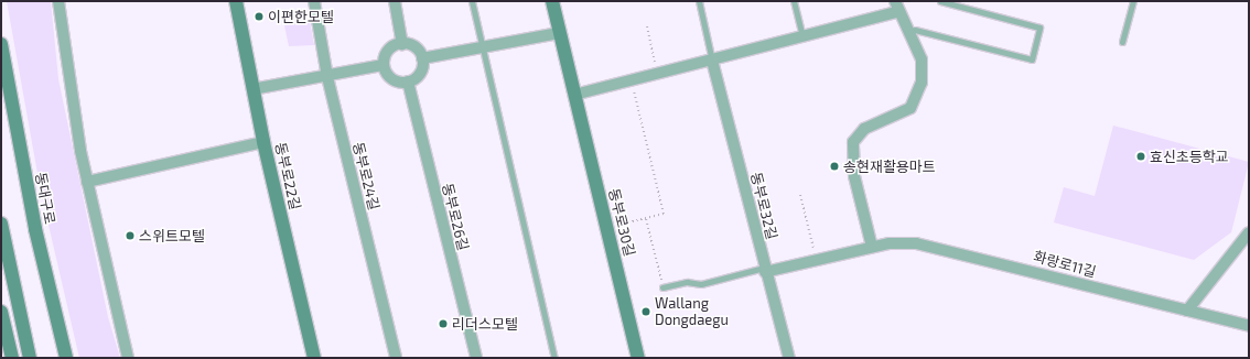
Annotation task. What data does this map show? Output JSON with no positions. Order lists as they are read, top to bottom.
{
  "streets": {
    "main road": ["동부로22길", "동대구로", "동부로30길"],
    "street": [
      "동부로24길",
      "동부로32길",
      "동부로26길",
      "화랑로11길"
    ]
  },
  "crossings": [
    ["동부로32길", "화랑로11길"]
  ],
  "places": [
    "이편한모텔",
    "효신초등학교",
    "송현재활용마트",
    "스위트모텔",
    "Wallang Dongdaegu",
    "리더스모텔"
  ]
}
